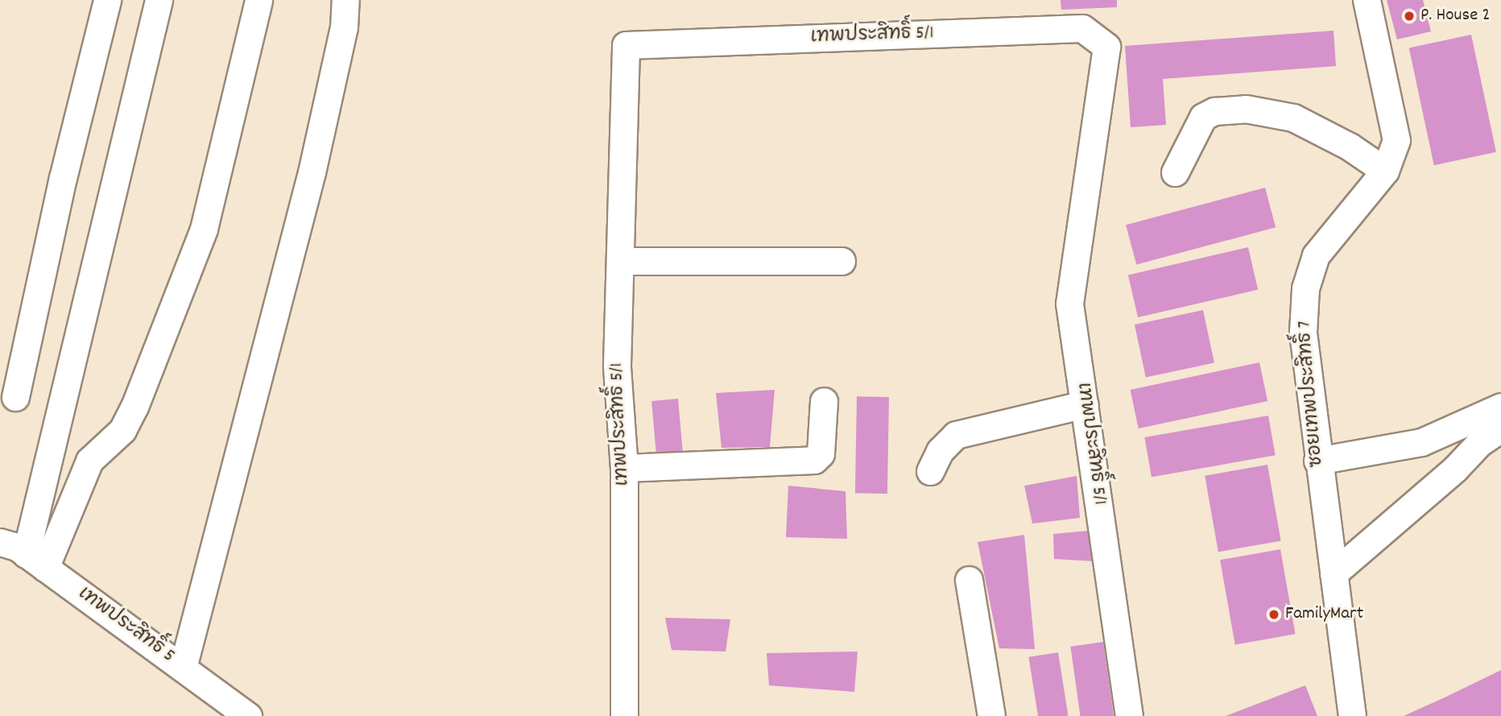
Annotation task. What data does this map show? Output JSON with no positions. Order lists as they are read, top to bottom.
{
  "streets": {
    "street": ["เทพประสิทธิ์ 5/1", "ซอยเทพประสิทธิ์ 7", "เทพประสิทธิ์ 5"]
  },
  "places": ["P. House 2", "FamilyMart"]
}
